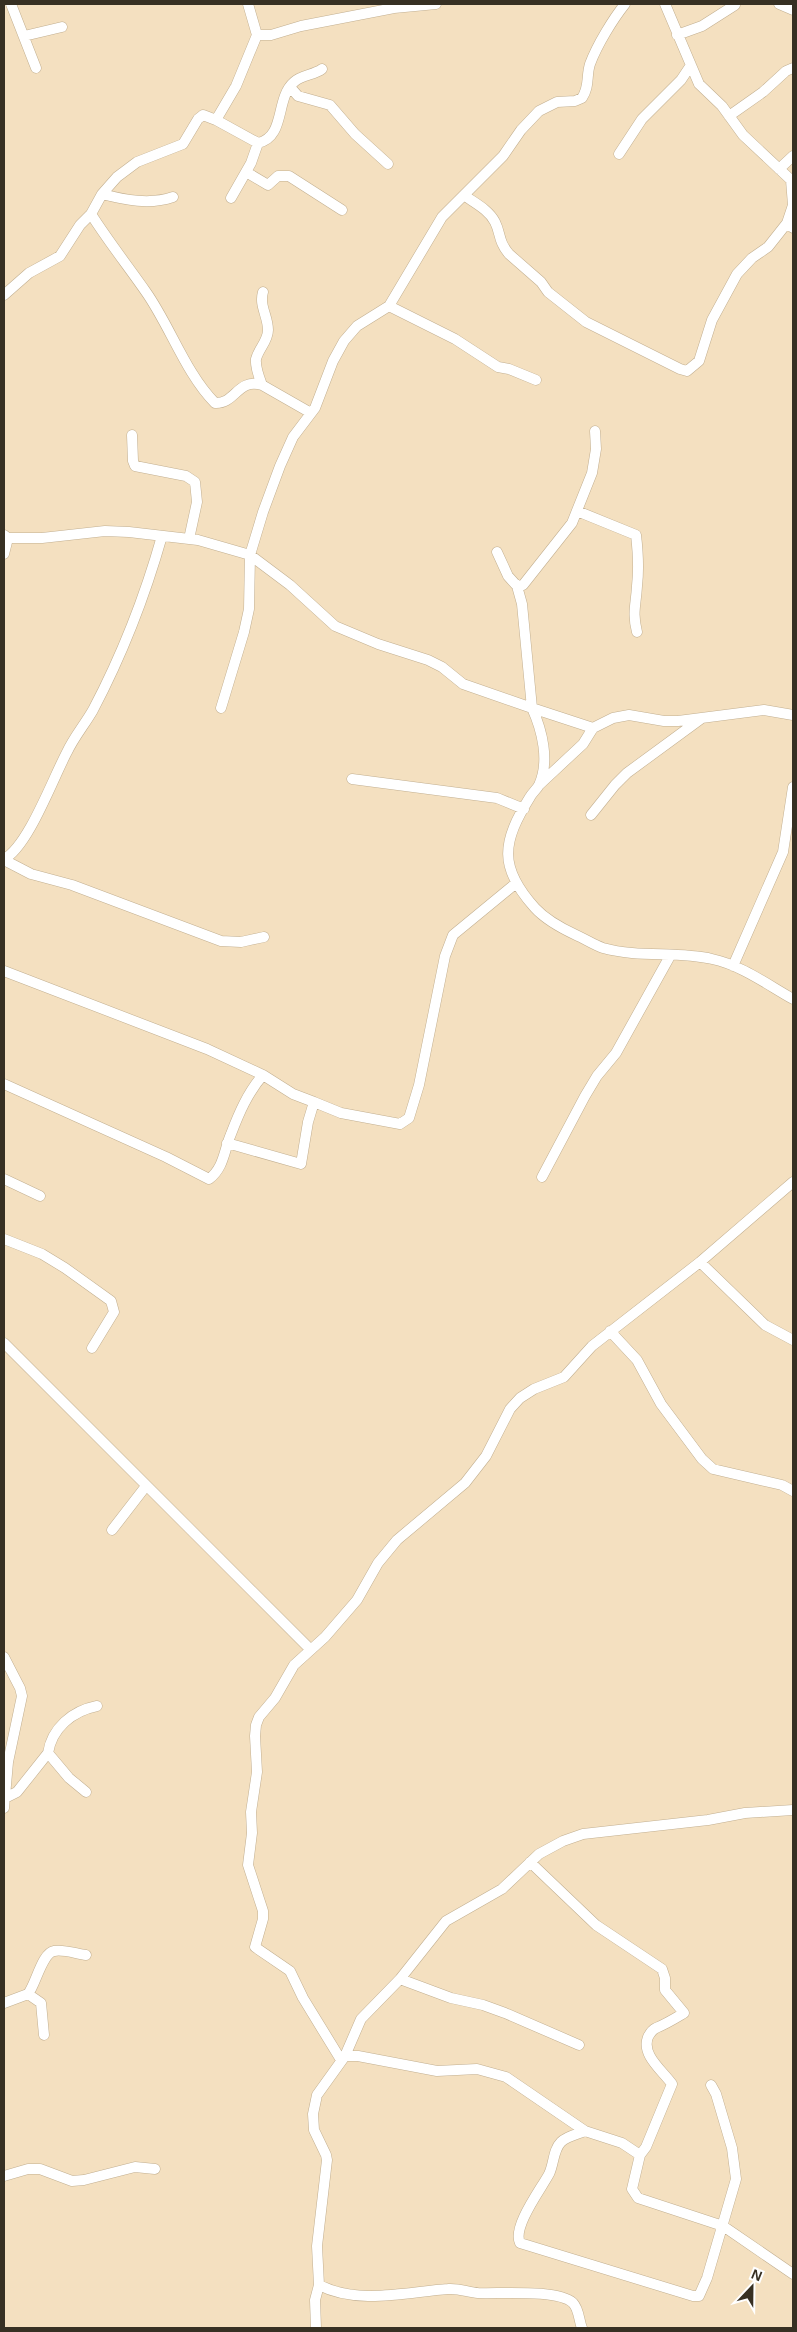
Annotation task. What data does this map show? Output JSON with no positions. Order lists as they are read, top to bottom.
{
  "north": "top"
}
